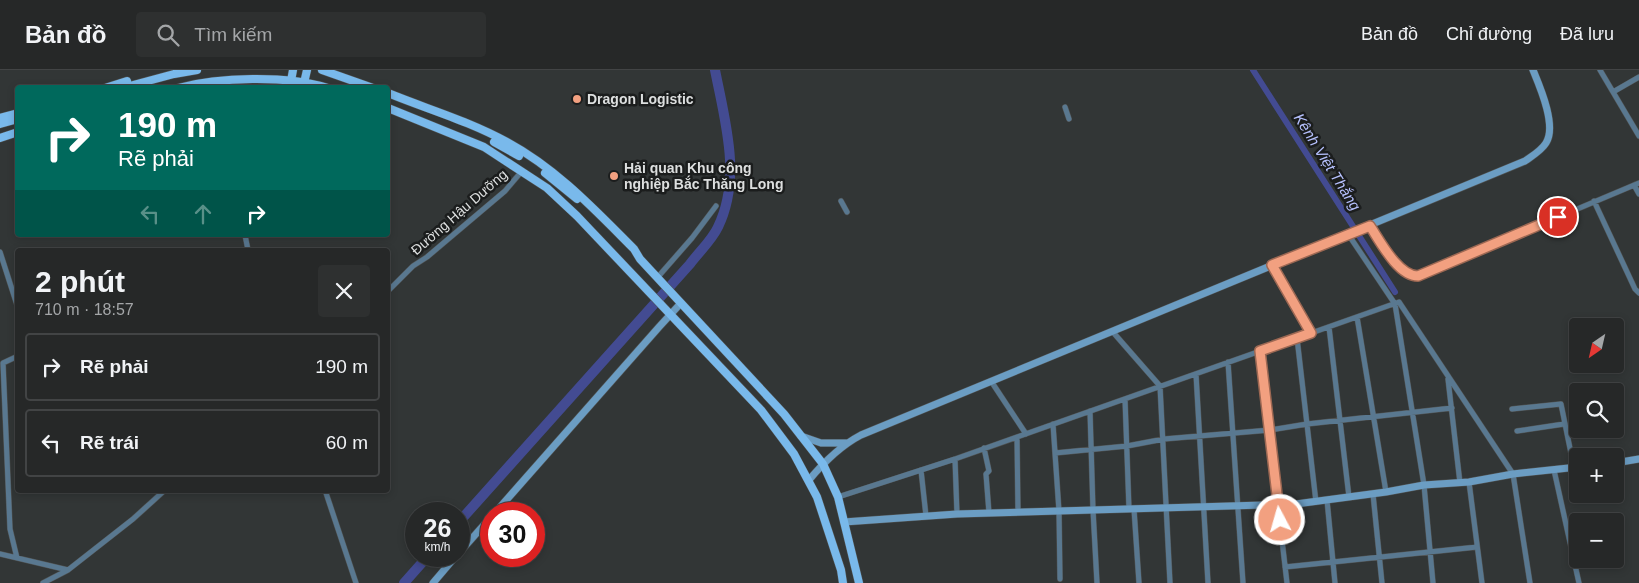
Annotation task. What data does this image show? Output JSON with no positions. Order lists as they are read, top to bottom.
{
  "streets": {
    "street": ["Đường Hậu Dưỡng"]
  },
  "water": ["Kênh Việt Thắng"],
  "places": ["Dragon Logistic", "Hải quan Khu công nghiệp Bắc Thăng Long"],
  "north": "bottom left",
  "page": {
    "header": "Bản đồ",
    "search": "Tìm kiếm",
    "nav": ["Bản đồ", "Chỉ đường", "Đã lưu"],
    "turn": ["190 m", "Rẽ phải"],
    "heading": ["2 phút", "710 m · 18:57"],
    "map_buttons": ["+", "−"],
    "list": [
      {
        "name": "Rẽ phải",
        "value": "190 m"
      },
      {
        "name": "Rẽ trái",
        "value": "60 m"
      }
    ],
    "speed": "26 km/h",
    "limit": "30"
  }
}
